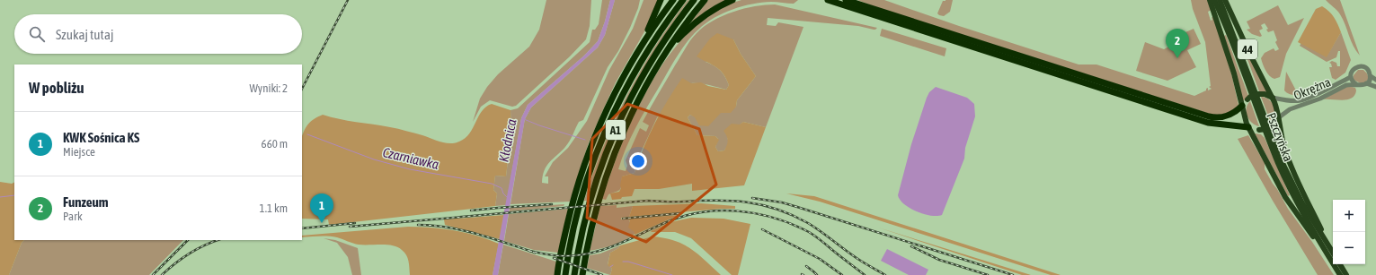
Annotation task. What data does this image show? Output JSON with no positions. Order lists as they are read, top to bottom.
{
  "streets": {
    "highway": ["A1"],
    "main road": ["44", "Pszczyńska"],
    "street": ["Okrężna"]
  },
  "crossings": [
    ["44", "Okrężna"]
  ],
  "water": ["Kłodnica", "Czarniawka"],
  "page": {
    "search": "Szukaj tutaj",
    "pins": ["2", "1"],
    "heading": ["W pobliżu", "Wyniki: 2"],
    "list": [
      {
        "mark": "1",
        "name": "KWK Sośnica KS",
        "note": "Miejsce",
        "value": "660 m"
      },
      {
        "mark": "2",
        "name": "Funzeum",
        "note": "Park",
        "value": "1.1 km"
      }
    ],
    "map_buttons": ["+", "−"]
  }
}
